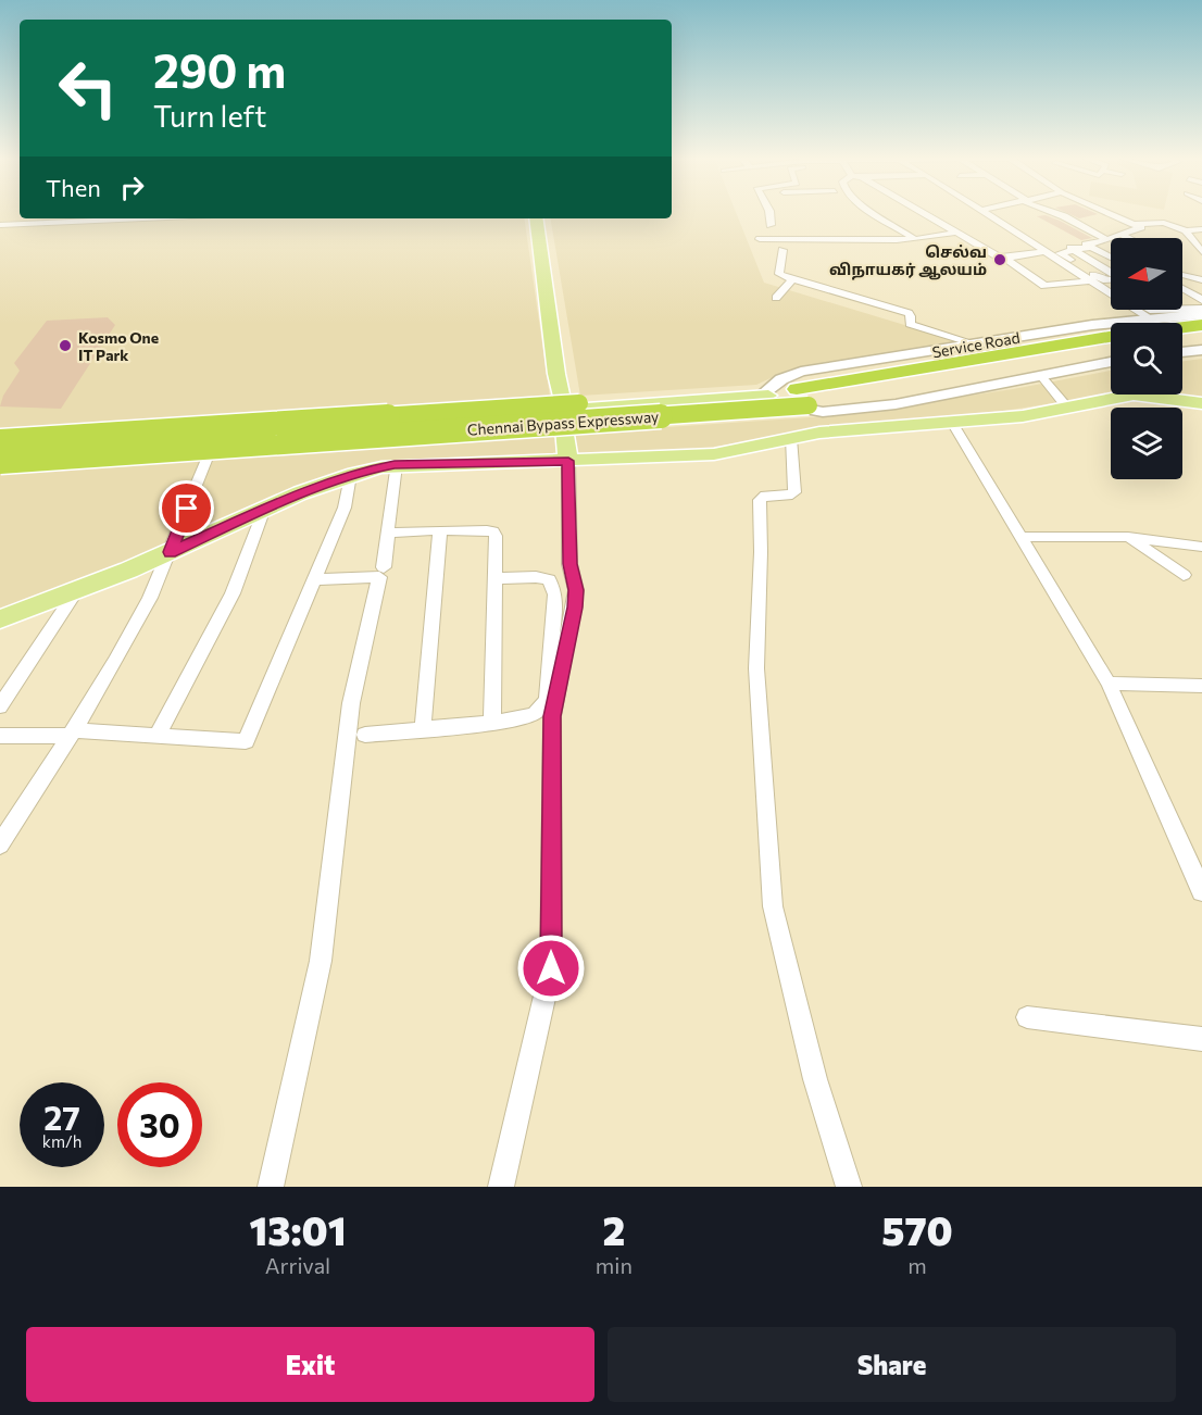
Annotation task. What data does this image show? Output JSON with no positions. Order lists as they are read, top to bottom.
{
  "streets": {
    "highway": ["Chennai Bypass Expressway"],
    "street": ["Service Road"]
  },
  "places": ["செல்வ விநாயகர் ஆலயம்", "Kosmo One IT Park"],
  "north": "left",
  "page": {
    "turn": ["290 m", "Turn left"],
    "then": "Then",
    "speed": "27 km/h",
    "limit": "30",
    "eta": [
      "13:01",
      "Arrival",
      "2",
      "min",
      "570",
      "m"
    ],
    "buttons": ["Exit", "Share"]
  }
}
